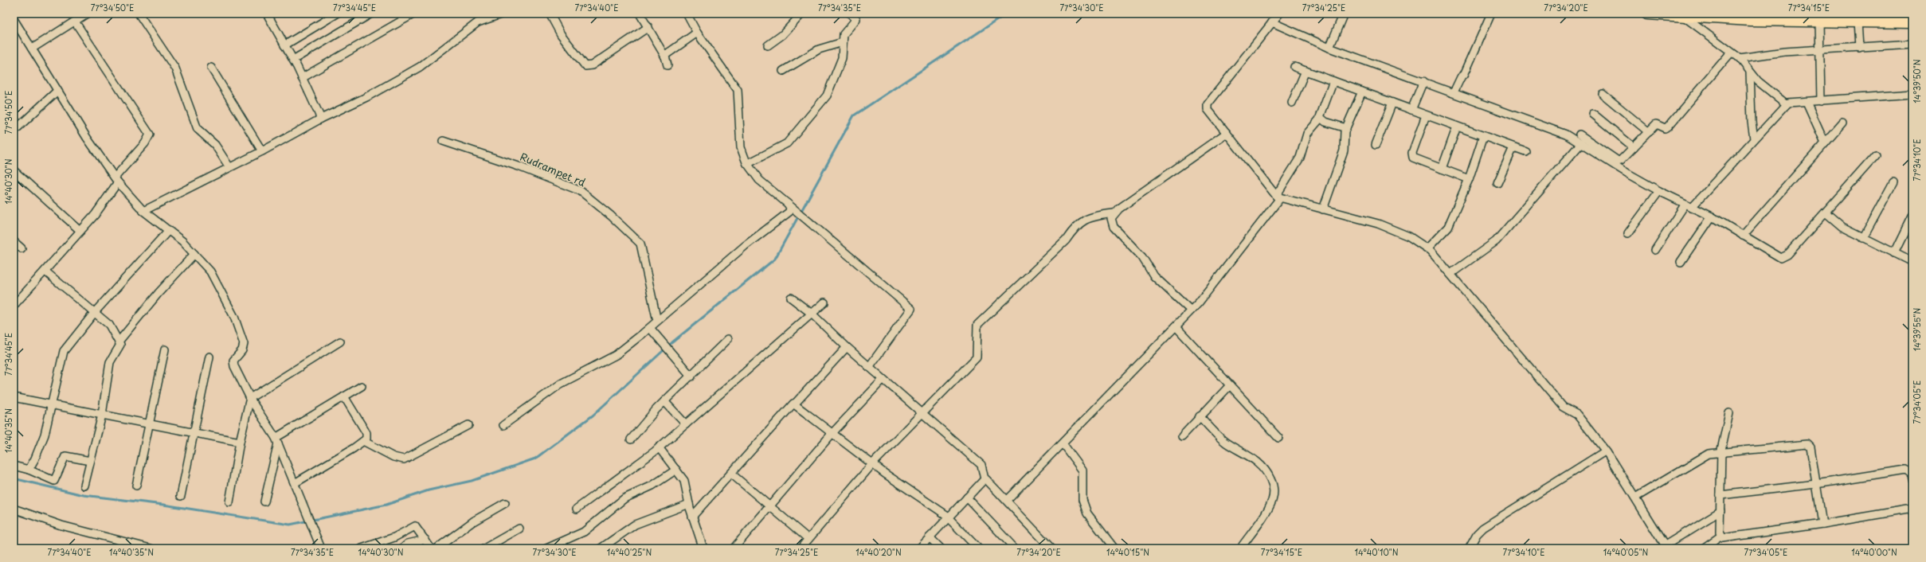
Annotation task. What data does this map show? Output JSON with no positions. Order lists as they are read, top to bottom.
{
  "streets": {
    "street": ["Rudrampet rd"]
  },
  "coordinates": [
    "77°34'50\"E",
    "77°34'45\"E",
    "77°34'40\"E",
    "77°34'35\"E",
    "77°34'30\"E",
    "77°34'25\"E",
    "77°34'20\"E",
    "77°34'15\"E",
    "14°39'50\"N",
    "77°34'10\"E",
    "14°40'30\"N",
    "14°39'55\"N",
    "77°34'05\"E",
    "14°40'35\"N",
    "14°40'25\"N",
    "14°40'20\"N",
    "14°40'15\"N",
    "14°40'10\"N",
    "14°40'05\"N",
    "14°40'00\"N"
  ]
}
